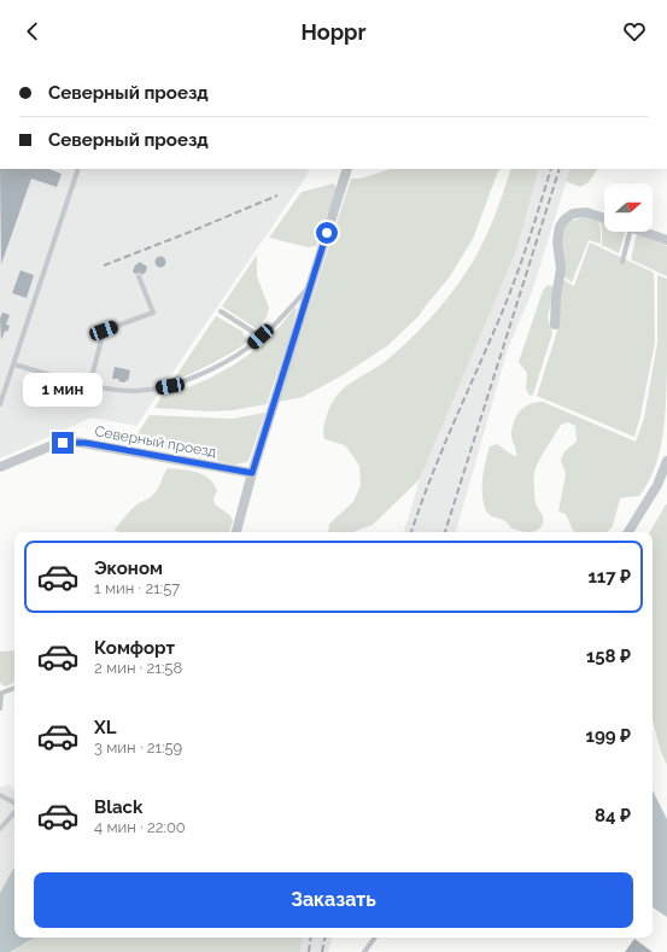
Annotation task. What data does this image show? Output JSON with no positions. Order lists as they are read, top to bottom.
{
  "streets": {
    "street": ["Северный проезд"]
  },
  "north": "right",
  "page": {
    "header": "Hoppr",
    "banner": ["Северный проезд", "Северный проезд"],
    "bubble": "1 мин",
    "list": [
      {
        "name": "Эконом",
        "note": "1 мин · 21:57",
        "value": "117 ₽"
      },
      {
        "name": "Комфорт",
        "note": "2 мин · 21:58",
        "value": "158 ₽"
      },
      {
        "name": "XL",
        "note": "3 мин · 21:59",
        "value": "199 ₽"
      },
      {
        "name": "Black",
        "note": "4 мин · 22:00",
        "value": "84 ₽"
      }
    ],
    "buttons": "Заказать"
  }
}
